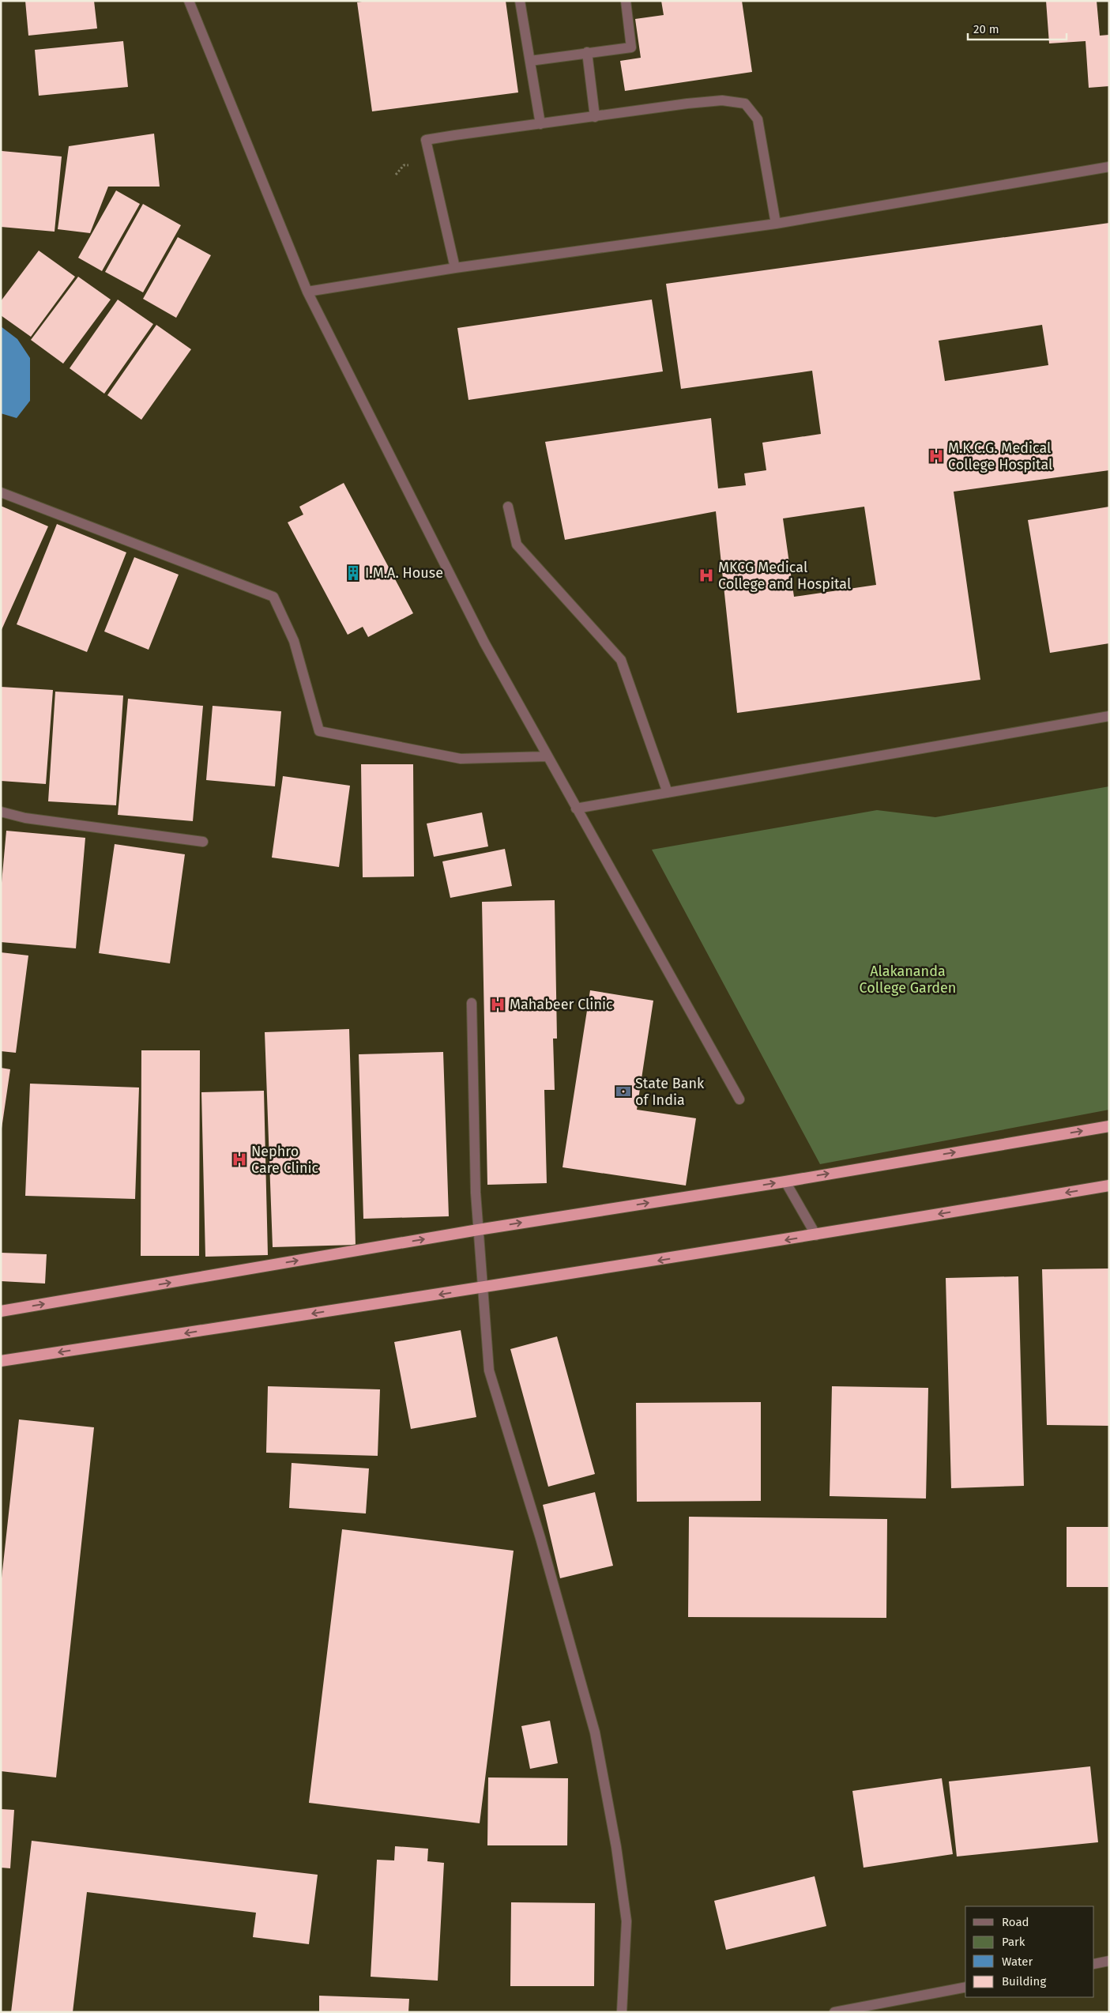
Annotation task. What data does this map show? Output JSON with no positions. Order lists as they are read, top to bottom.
{
  "parks": ["Alakananda College Garden"],
  "places": {
    "hospital": [
      "M.K.C.G. Medical College Hospital",
      "MKCG Medical College and Hospital",
      "Mahabeer Clinic",
      "Nephro Care Clinic"
    ],
    "building": ["I.M.A. House"],
    "bank": ["State Bank of India"]
  },
  "legend": [
    "Road",
    "Park",
    "Water",
    "Building"
  ],
  "scale_bar": "20 m"
}
